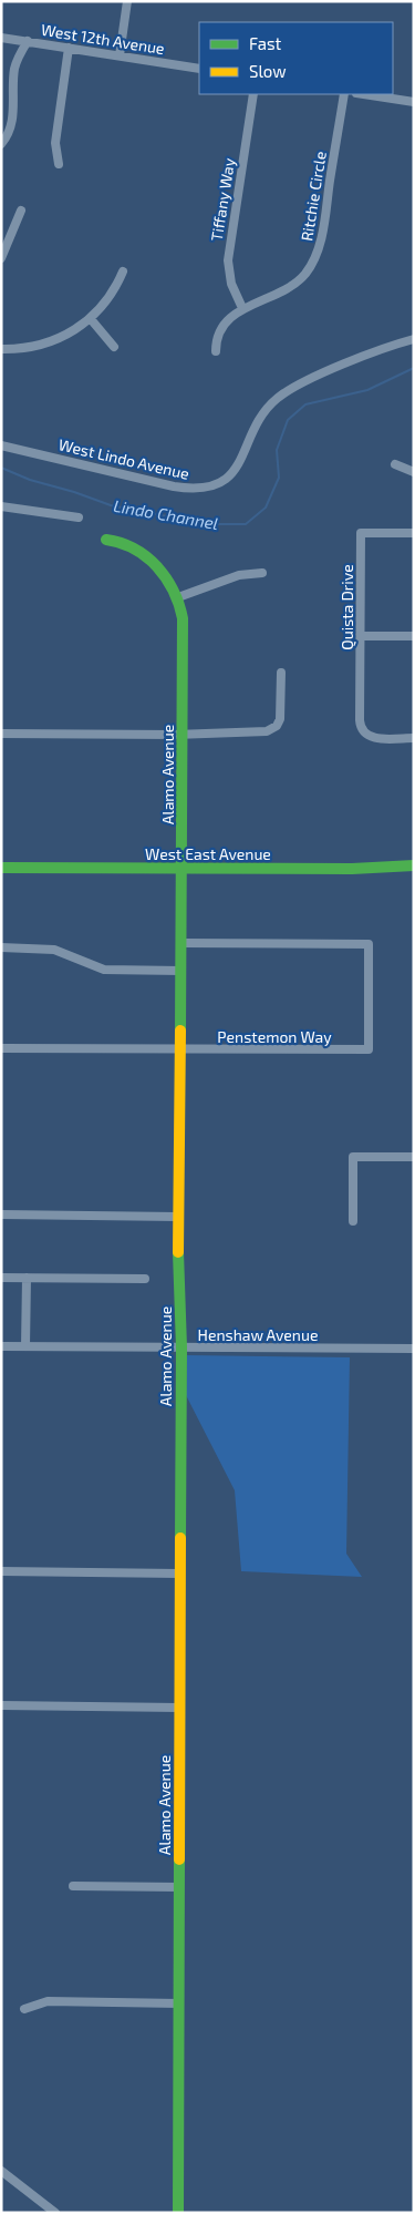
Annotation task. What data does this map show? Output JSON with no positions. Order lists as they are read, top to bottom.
{
  "streets": {
    "street": [
      "West 12th Avenue",
      "Ritchie Circle",
      "Tiffany Way",
      "West Lindo Avenue",
      "Quista Drive",
      "Alamo Avenue",
      "West East Avenue",
      "Penstemon Way",
      "Henshaw Avenue"
    ]
  },
  "crossings": [
    ["Ritchie Circle", "Tiffany Way"],
    ["Alamo Avenue", "West East Avenue"],
    ["Alamo Avenue", "Penstemon Way"],
    ["Alamo Avenue", "Henshaw Avenue"]
  ],
  "water": ["Lindo Channel"],
  "legend": ["Fast", "Slow"]
}
